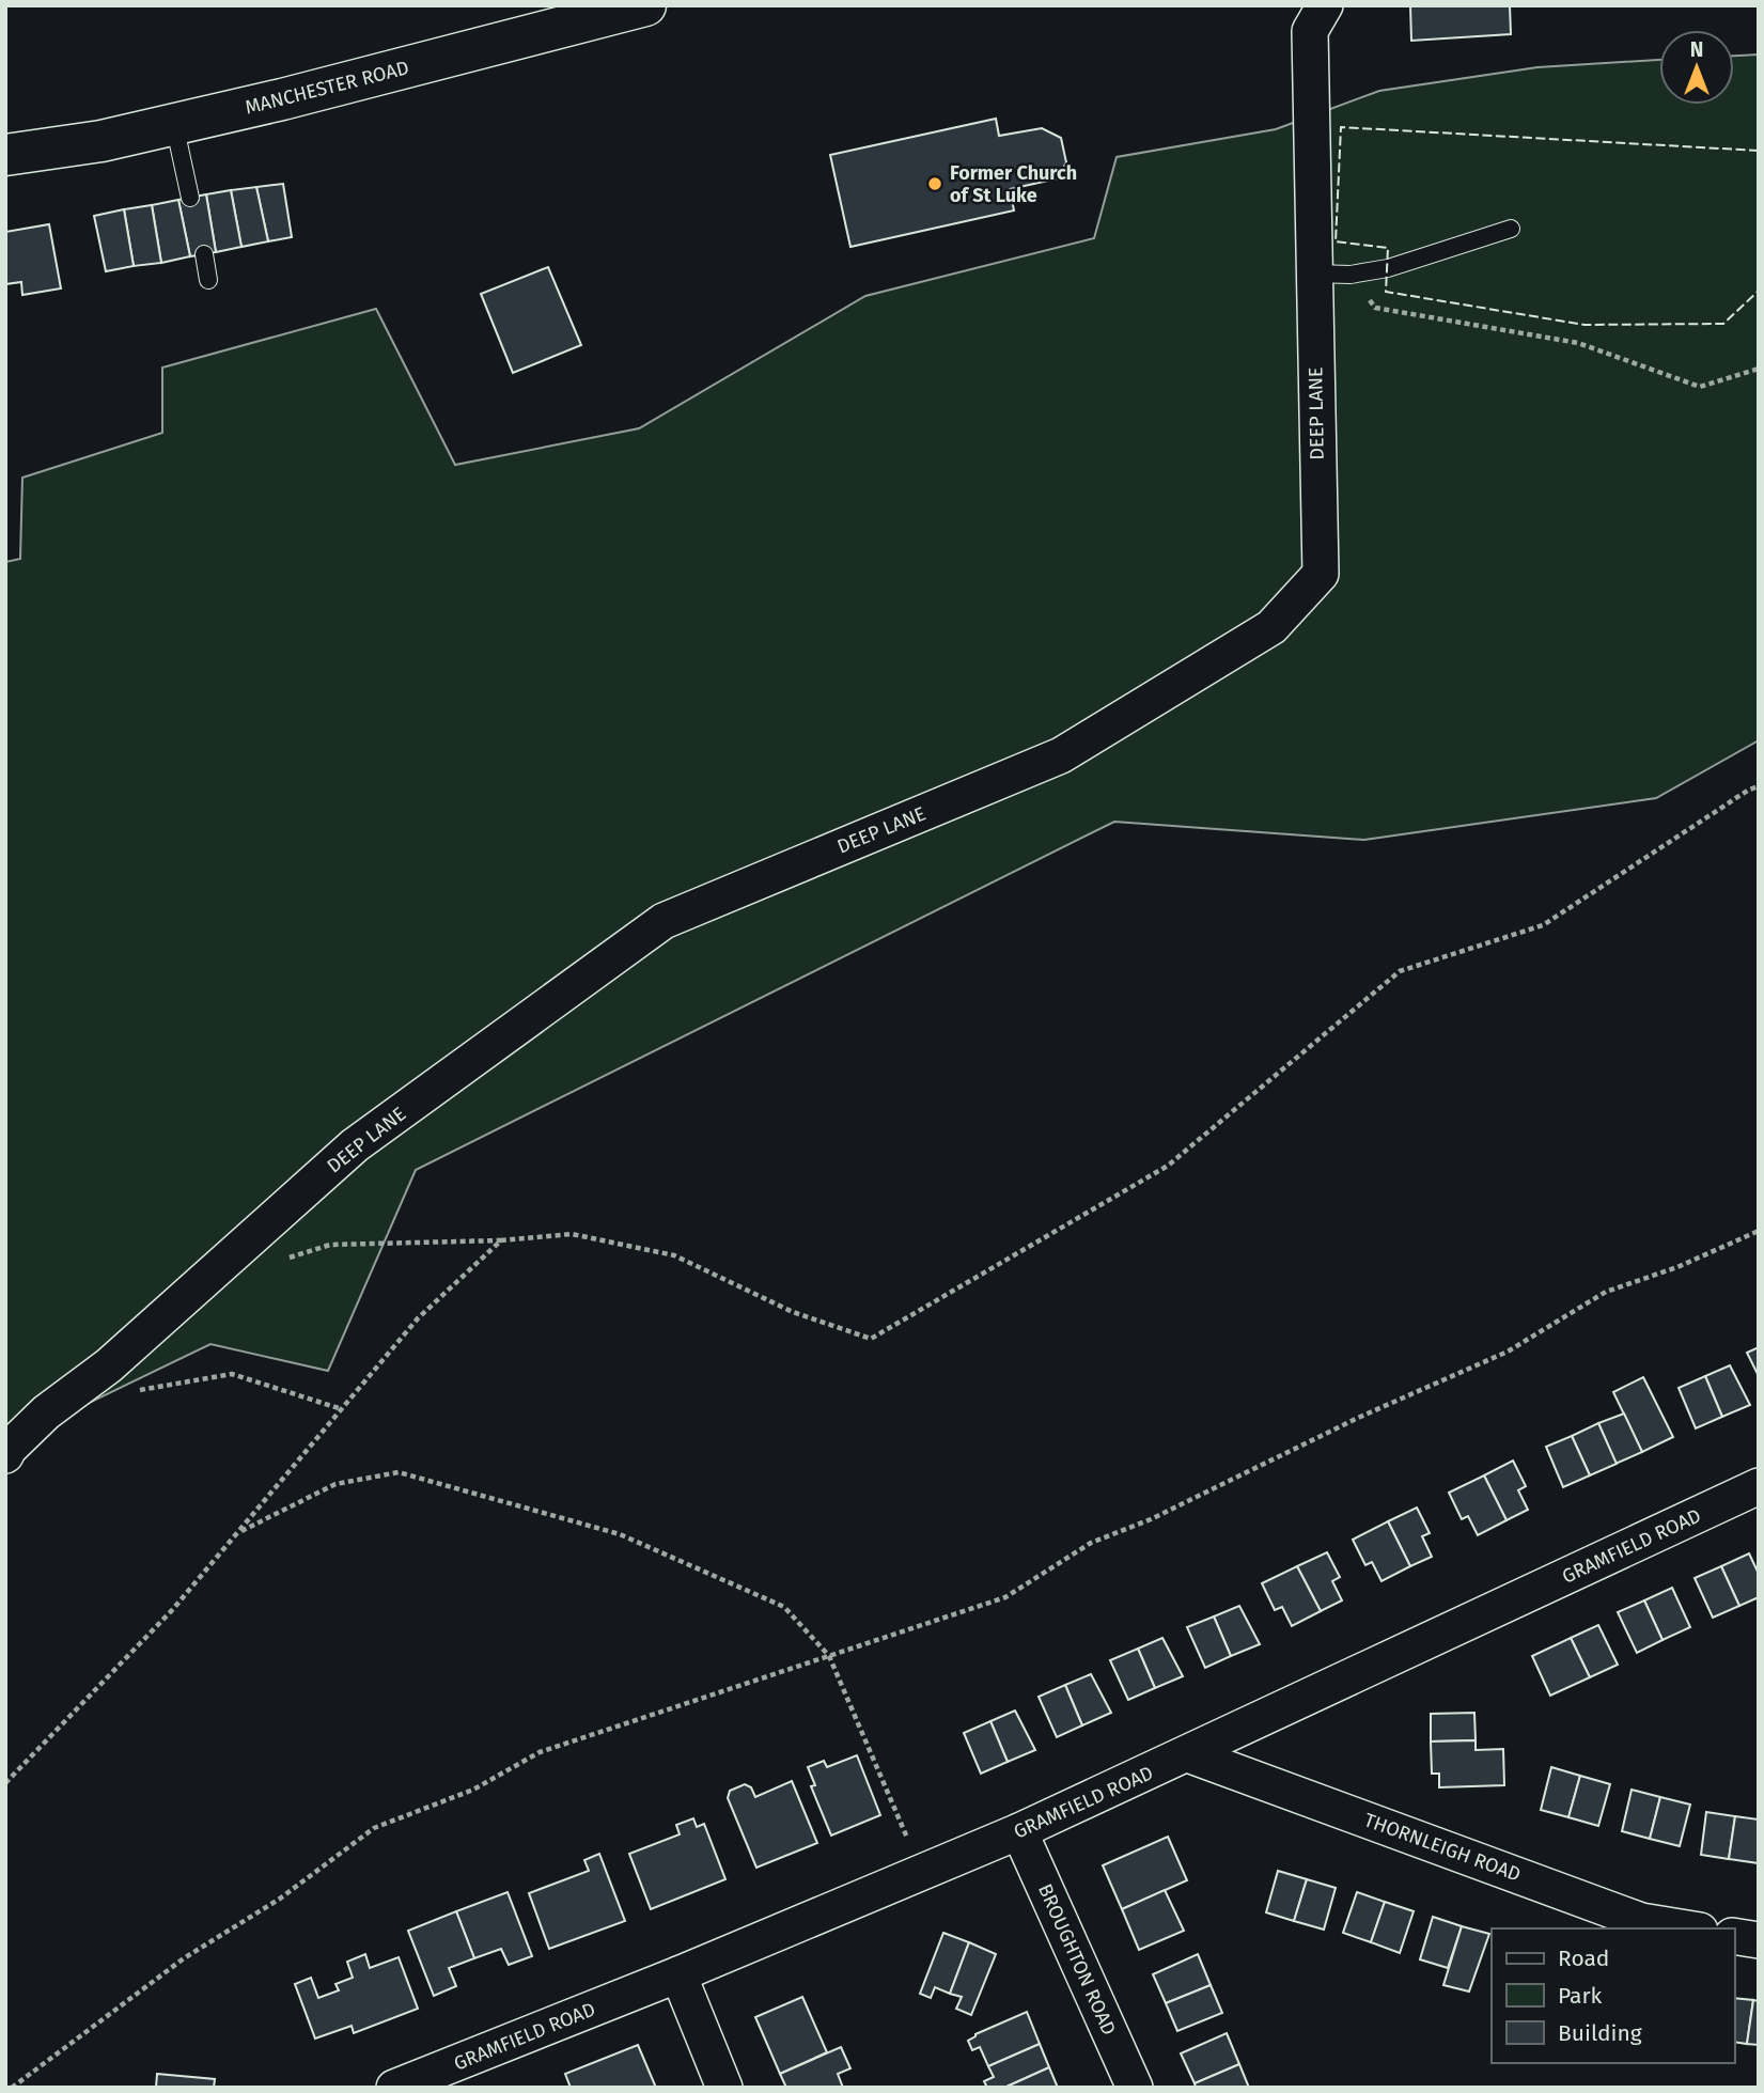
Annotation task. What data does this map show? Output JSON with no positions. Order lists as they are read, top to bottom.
{
  "streets": {
    "main road": ["MANCHESTER ROAD"],
    "street": [
      "DEEP LANE",
      "GRAMFIELD ROAD",
      "THORNLEIGH ROAD",
      "BROUGHTON ROAD"
    ]
  },
  "crossings": [
    ["GRAMFIELD ROAD", "THORNLEIGH ROAD"],
    ["GRAMFIELD ROAD", "BROUGHTON ROAD"]
  ],
  "places": ["Former Church of St Luke"],
  "legend": ["Road", "Park", "Building"],
  "north": "top"
}
